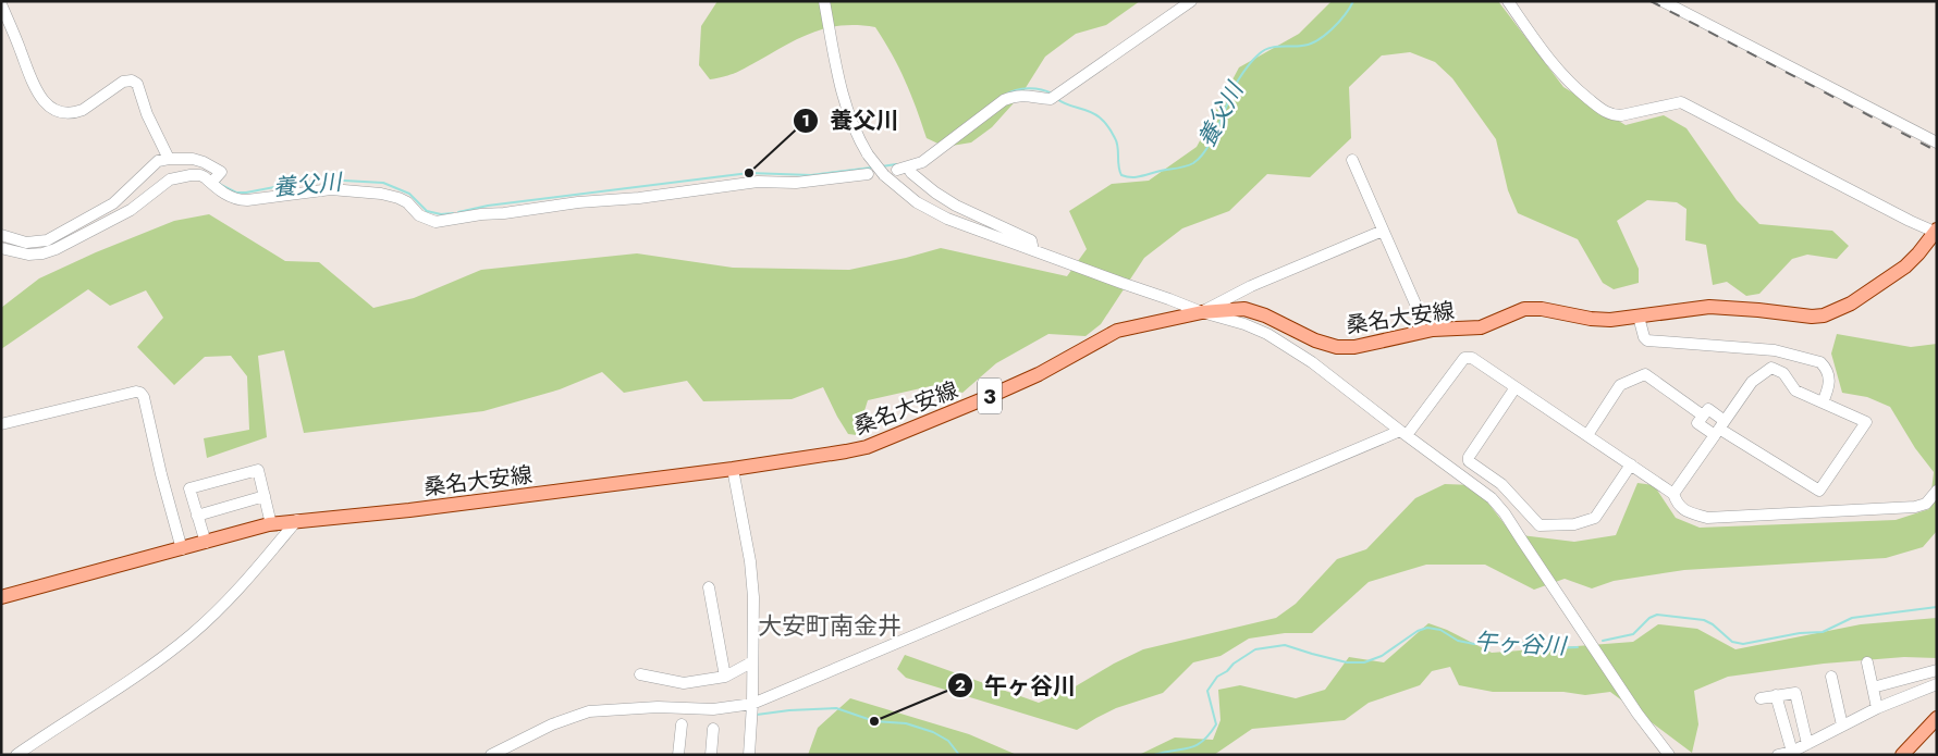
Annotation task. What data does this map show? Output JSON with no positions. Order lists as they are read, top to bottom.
{
  "streets": {
    "main road": ["桑名大安線", "3"]
  },
  "districts": ["大安町南金井"],
  "water": ["養父川", "午ヶ谷川"],
  "places": ["養父川", "午ヶ谷川"]
}
